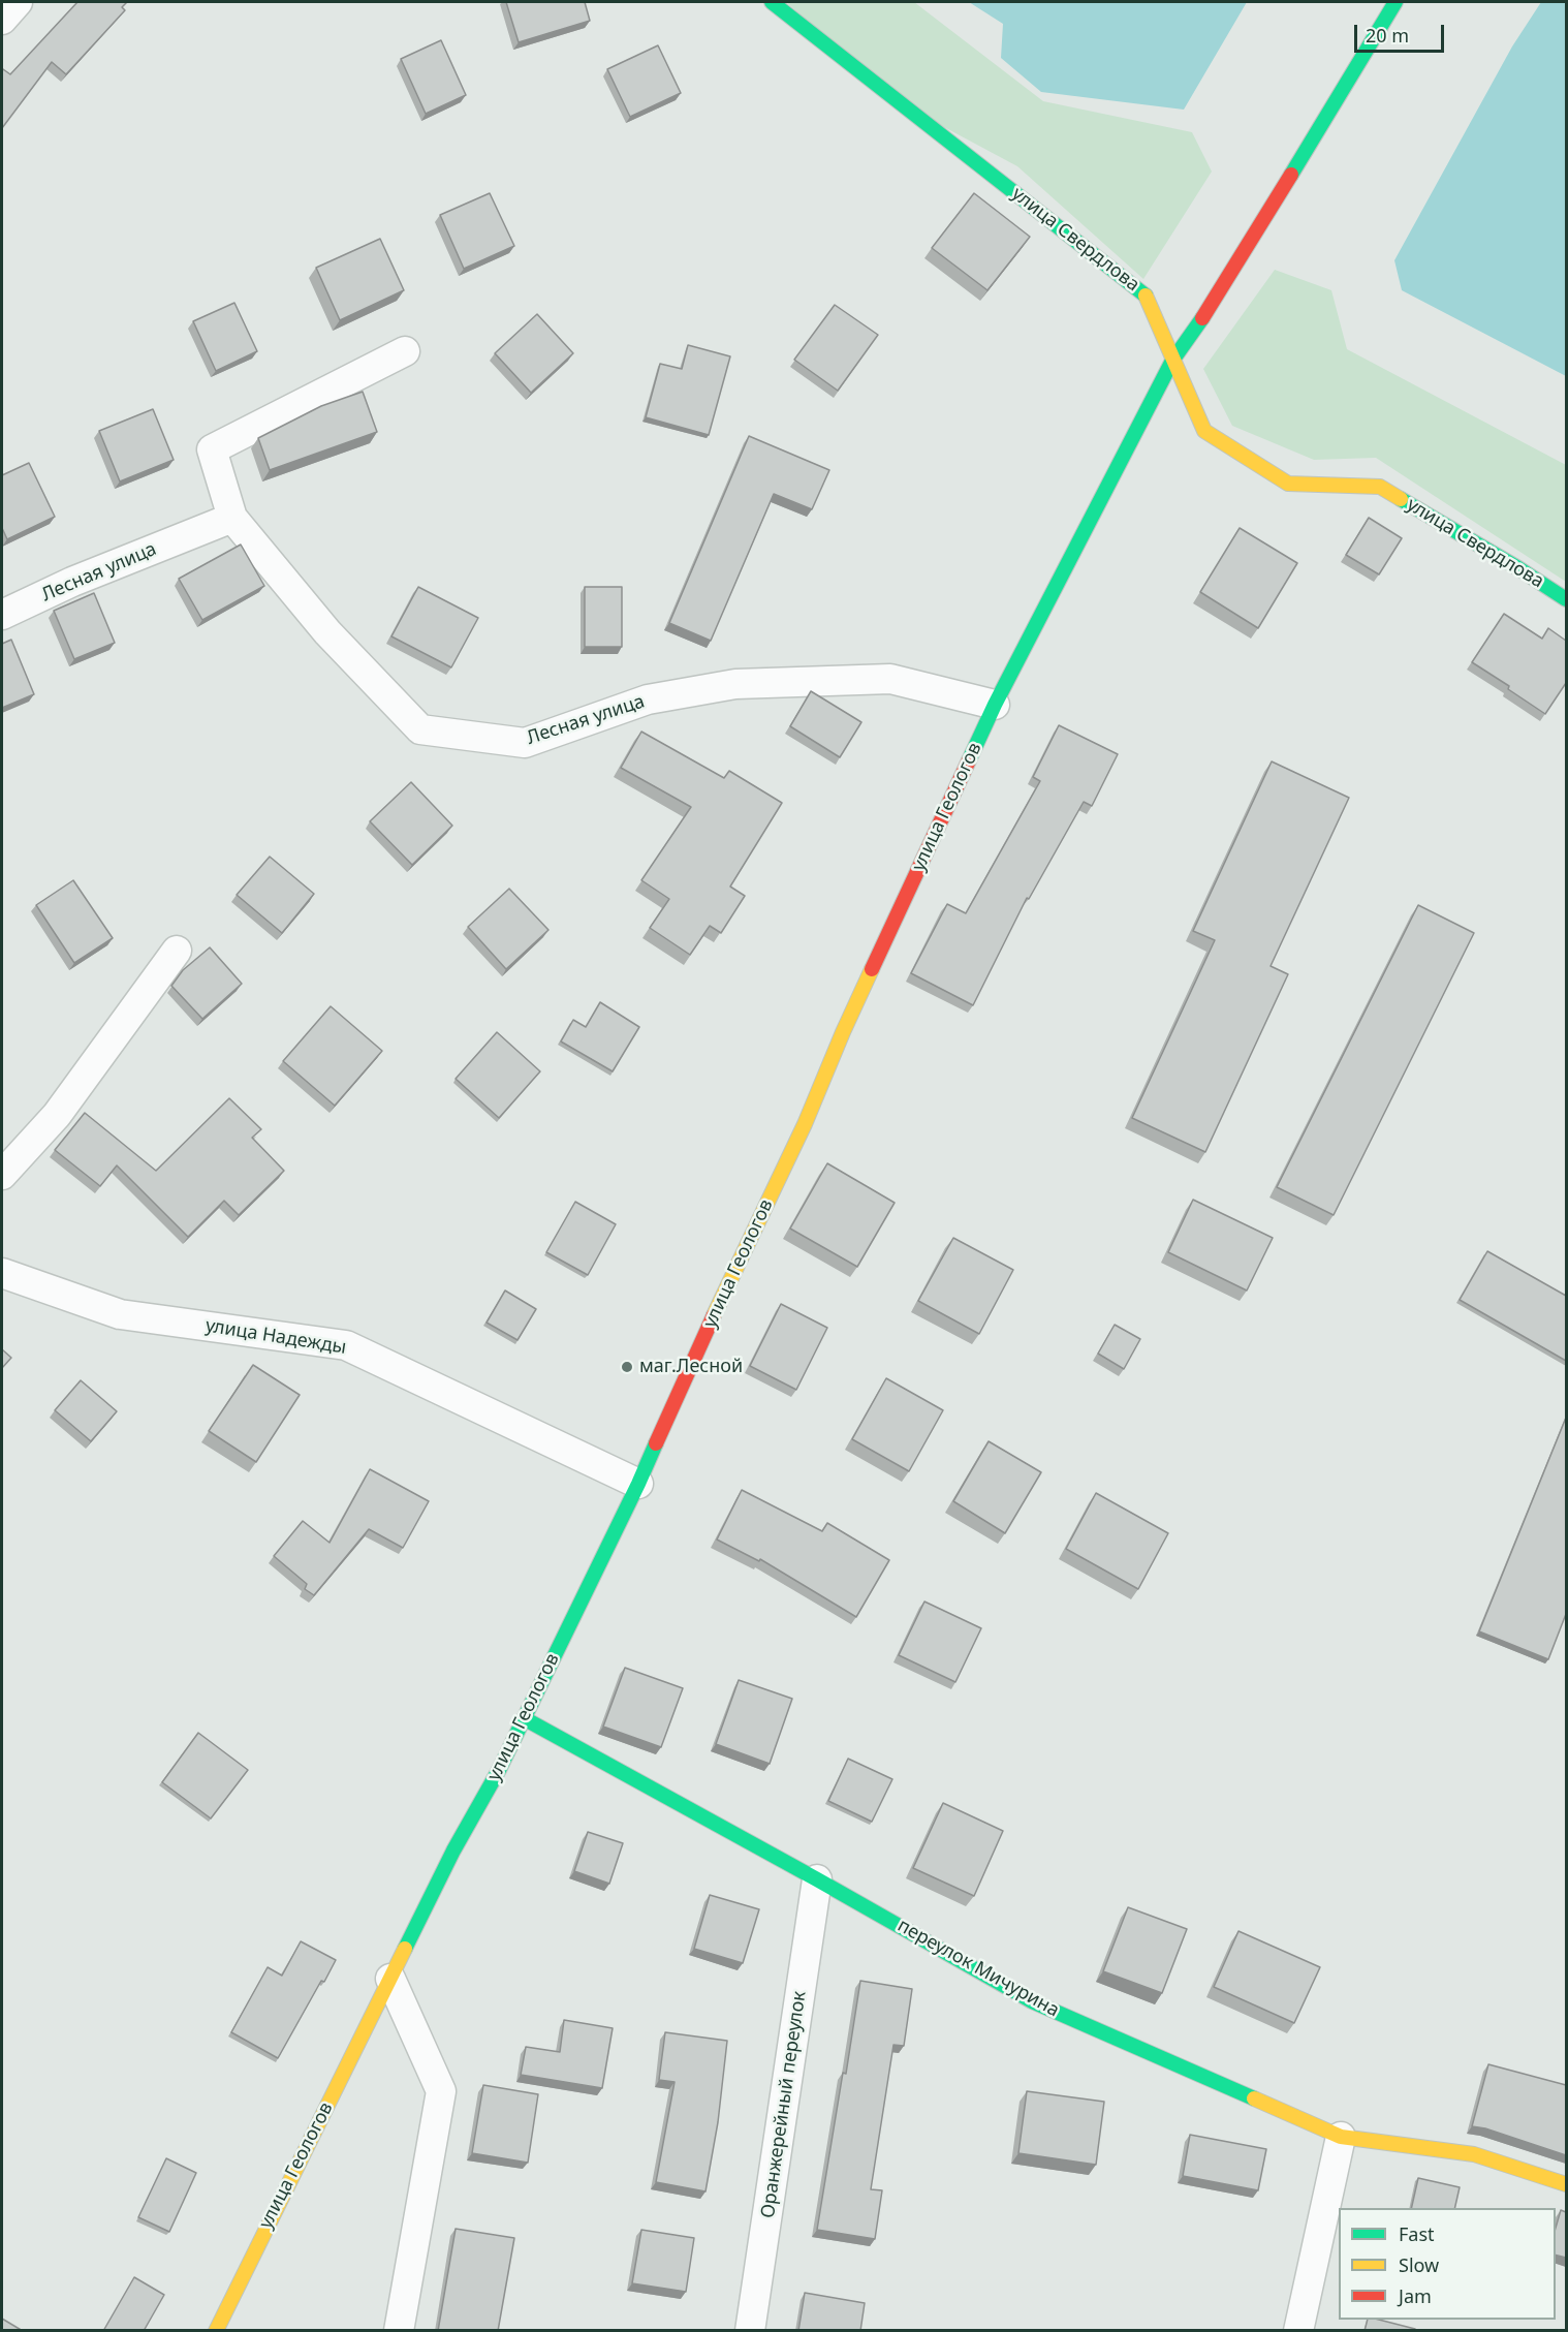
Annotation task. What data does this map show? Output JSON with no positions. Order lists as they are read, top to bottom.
{
  "streets": {
    "street": [
      "улица Свердлова",
      "Лесная улица",
      "улица Геологов",
      "улица Надежды",
      "переулок Мичурина",
      "Оранжерейный переулок"
    ]
  },
  "crossings": [
    ["улица Свердлова", "улица Геологов"],
    ["Лесная улица", "улица Геологов"],
    ["улица Геологов", "улица Надежды"],
    ["улица Геологов", "переулок Мичурина"],
    ["переулок Мичурина", "Оранжерейный переулок"]
  ],
  "places": ["маг.Лесной"],
  "legend": ["Fast", "Slow", "Jam"],
  "scale_bar": "20 m"
}
